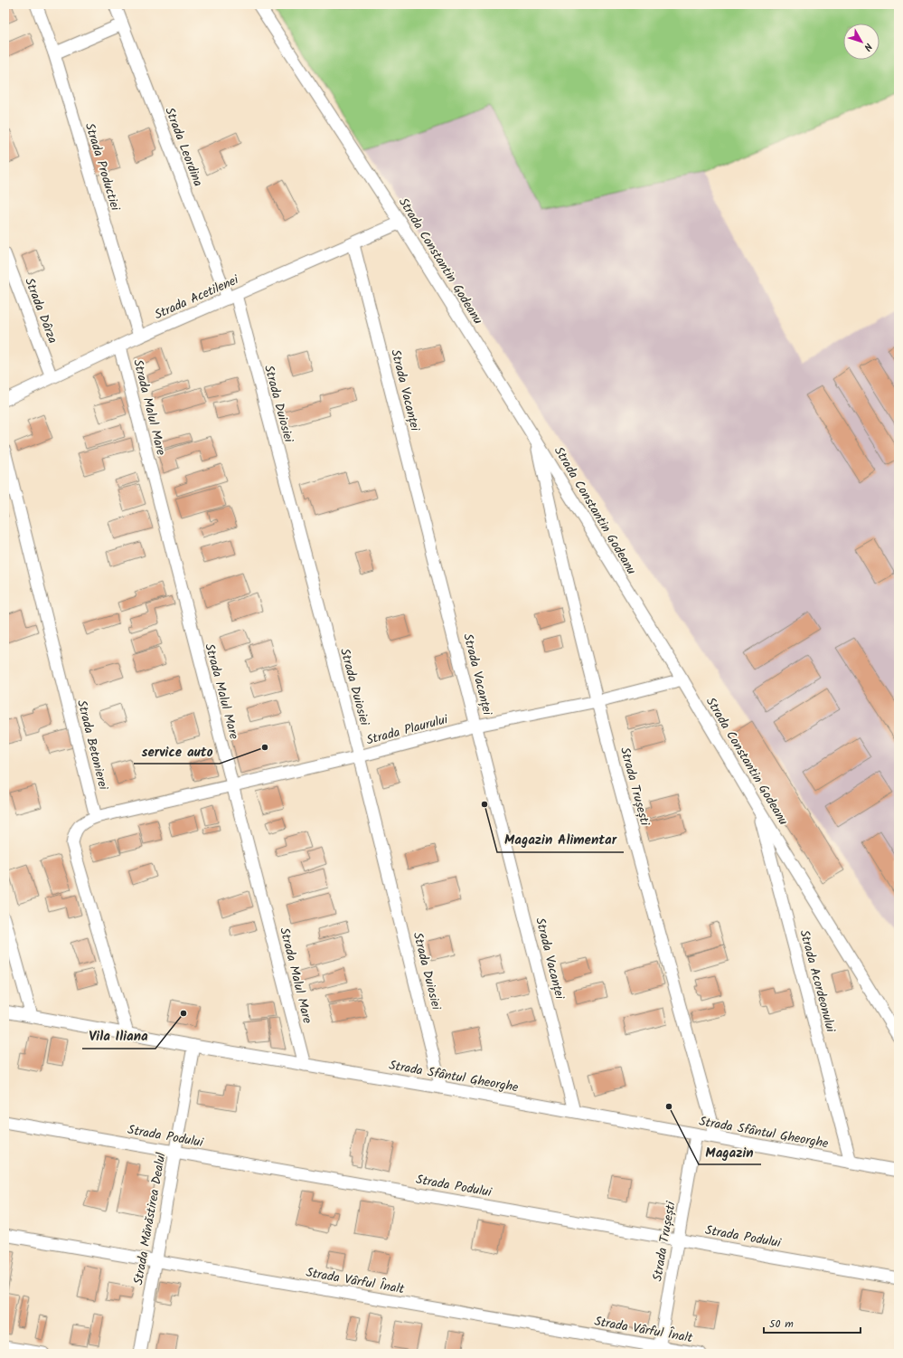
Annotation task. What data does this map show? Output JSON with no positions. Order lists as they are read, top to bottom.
{
  "streets": {
    "street": [
      "Strada Leordina",
      "Strada Productiei",
      "Strada Constantin Godeanu",
      "Strada Acetilenei",
      "Strada Dârza",
      "Strada Vacanței",
      "Strada Duiosiei",
      "Strada Malul Mare",
      "Strada Plaurului",
      "Strada Betonierei",
      "Strada Trușești",
      "Strada Acordeonului",
      "Strada Sfântul Gheorghe",
      "Strada Podului",
      "Strada Mănăstirea Dealul",
      "Strada Vârful Înalt"
    ]
  },
  "crossings": [
    ["Strada Leordina", "Strada Acetilenei"],
    ["Strada Leordina", "Strada Duiosiei"],
    ["Strada Productiei", "Strada Acetilenei"],
    ["Strada Constantin Godeanu", "Strada Acetilenei"],
    ["Strada Constantin Godeanu", "Strada Plaurului"],
    ["Strada Constantin Godeanu", "Strada Trușești"],
    ["Strada Constantin Godeanu", "Strada Acordeonului"],
    ["Strada Acetilenei", "Strada Dârza"],
    ["Strada Acetilenei", "Strada Vacanței"],
    ["Strada Acetilenei", "Strada Duiosiei"],
    ["Strada Acetilenei", "Strada Malul Mare"],
    ["Strada Vacanței", "Strada Plaurului"],
    ["Strada Vacanței", "Strada Sfântul Gheorghe"],
    ["Strada Duiosiei", "Strada Plaurului"],
    ["Strada Duiosiei", "Strada Sfântul Gheorghe"],
    ["Strada Malul Mare", "Strada Plaurului"],
    ["Strada Malul Mare", "Strada Sfântul Gheorghe"],
    ["Strada Plaurului", "Strada Betonierei"],
    ["Strada Plaurului", "Strada Trușești"],
    ["Strada Trușești", "Strada Sfântul Gheorghe"],
    ["Strada Trușești", "Strada Podului"],
    ["Strada Trușești", "Strada Vârful Înalt"],
    ["Strada Acordeonului", "Strada Sfântul Gheorghe"],
    ["Strada Sfântul Gheorghe", "Strada Mănăstirea Dealul"],
    ["Strada Podului", "Strada Mănăstirea Dealul"],
    ["Strada Mănăstirea Dealul", "Strada Vârful Înalt"]
  ],
  "places": [
    "service auto",
    "Magazin Alimentar",
    "Vila Iliana",
    "Magazin"
  ],
  "scale_bar": "50 m",
  "north": "bottom right"
}
